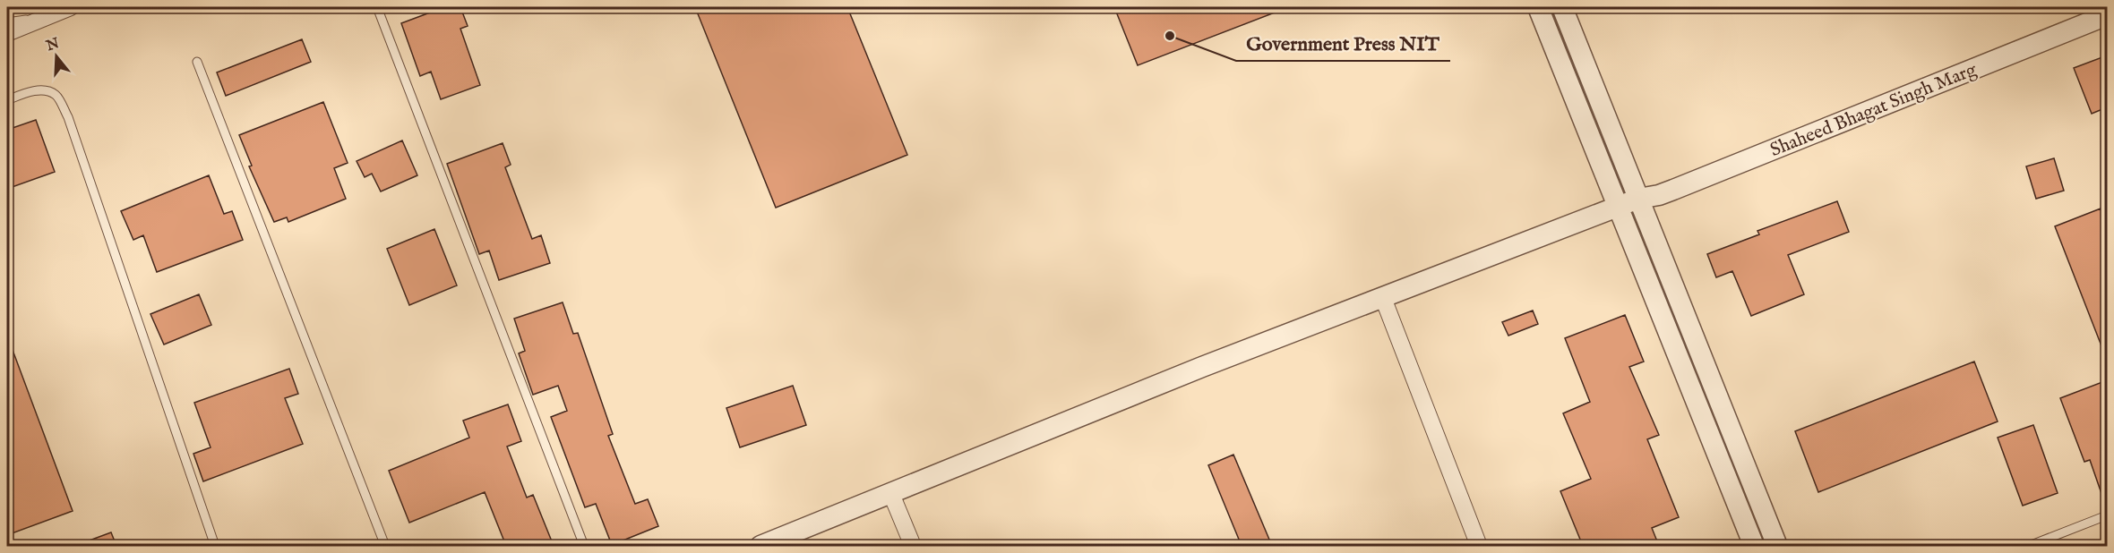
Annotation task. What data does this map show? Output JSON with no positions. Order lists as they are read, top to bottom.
{
  "streets": {
    "street": ["Shaheed Bhagat Singh Marg"]
  },
  "places": ["Government Press NIT"],
  "north": "top"
}
